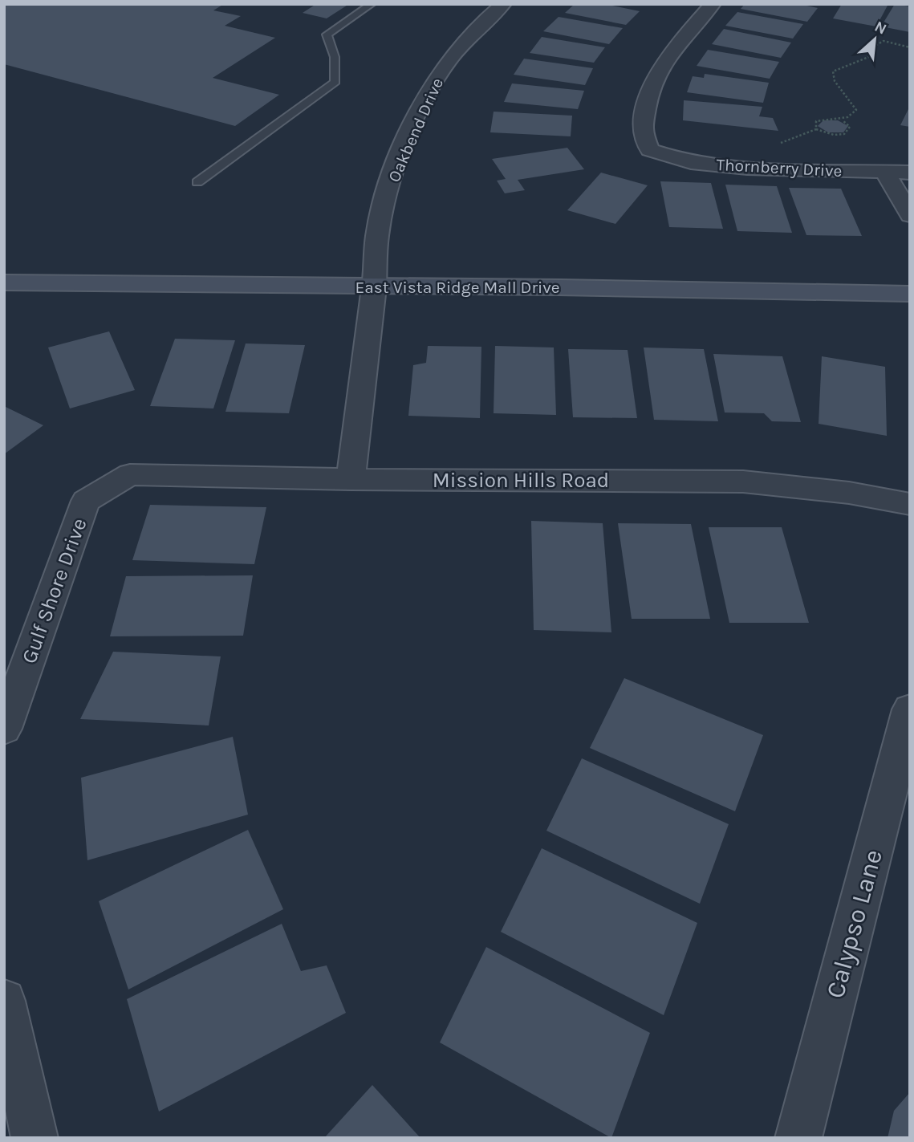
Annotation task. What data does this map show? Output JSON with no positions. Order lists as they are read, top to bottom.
{
  "streets": {
    "main road": ["East Vista Ridge Mall Drive"],
    "street": [
      "Oakbend Drive",
      "Thornberry Drive",
      "Mission Hills Road",
      "Gulf Shore Drive",
      "Calypso Lane"
    ]
  },
  "crossings": [
    ["Oakbend Drive", "East Vista Ridge Mall Drive"],
    ["Oakbend Drive", "Mission Hills Road"],
    ["Mission Hills Road", "Gulf Shore Drive"]
  ],
  "north": "top right"
}
